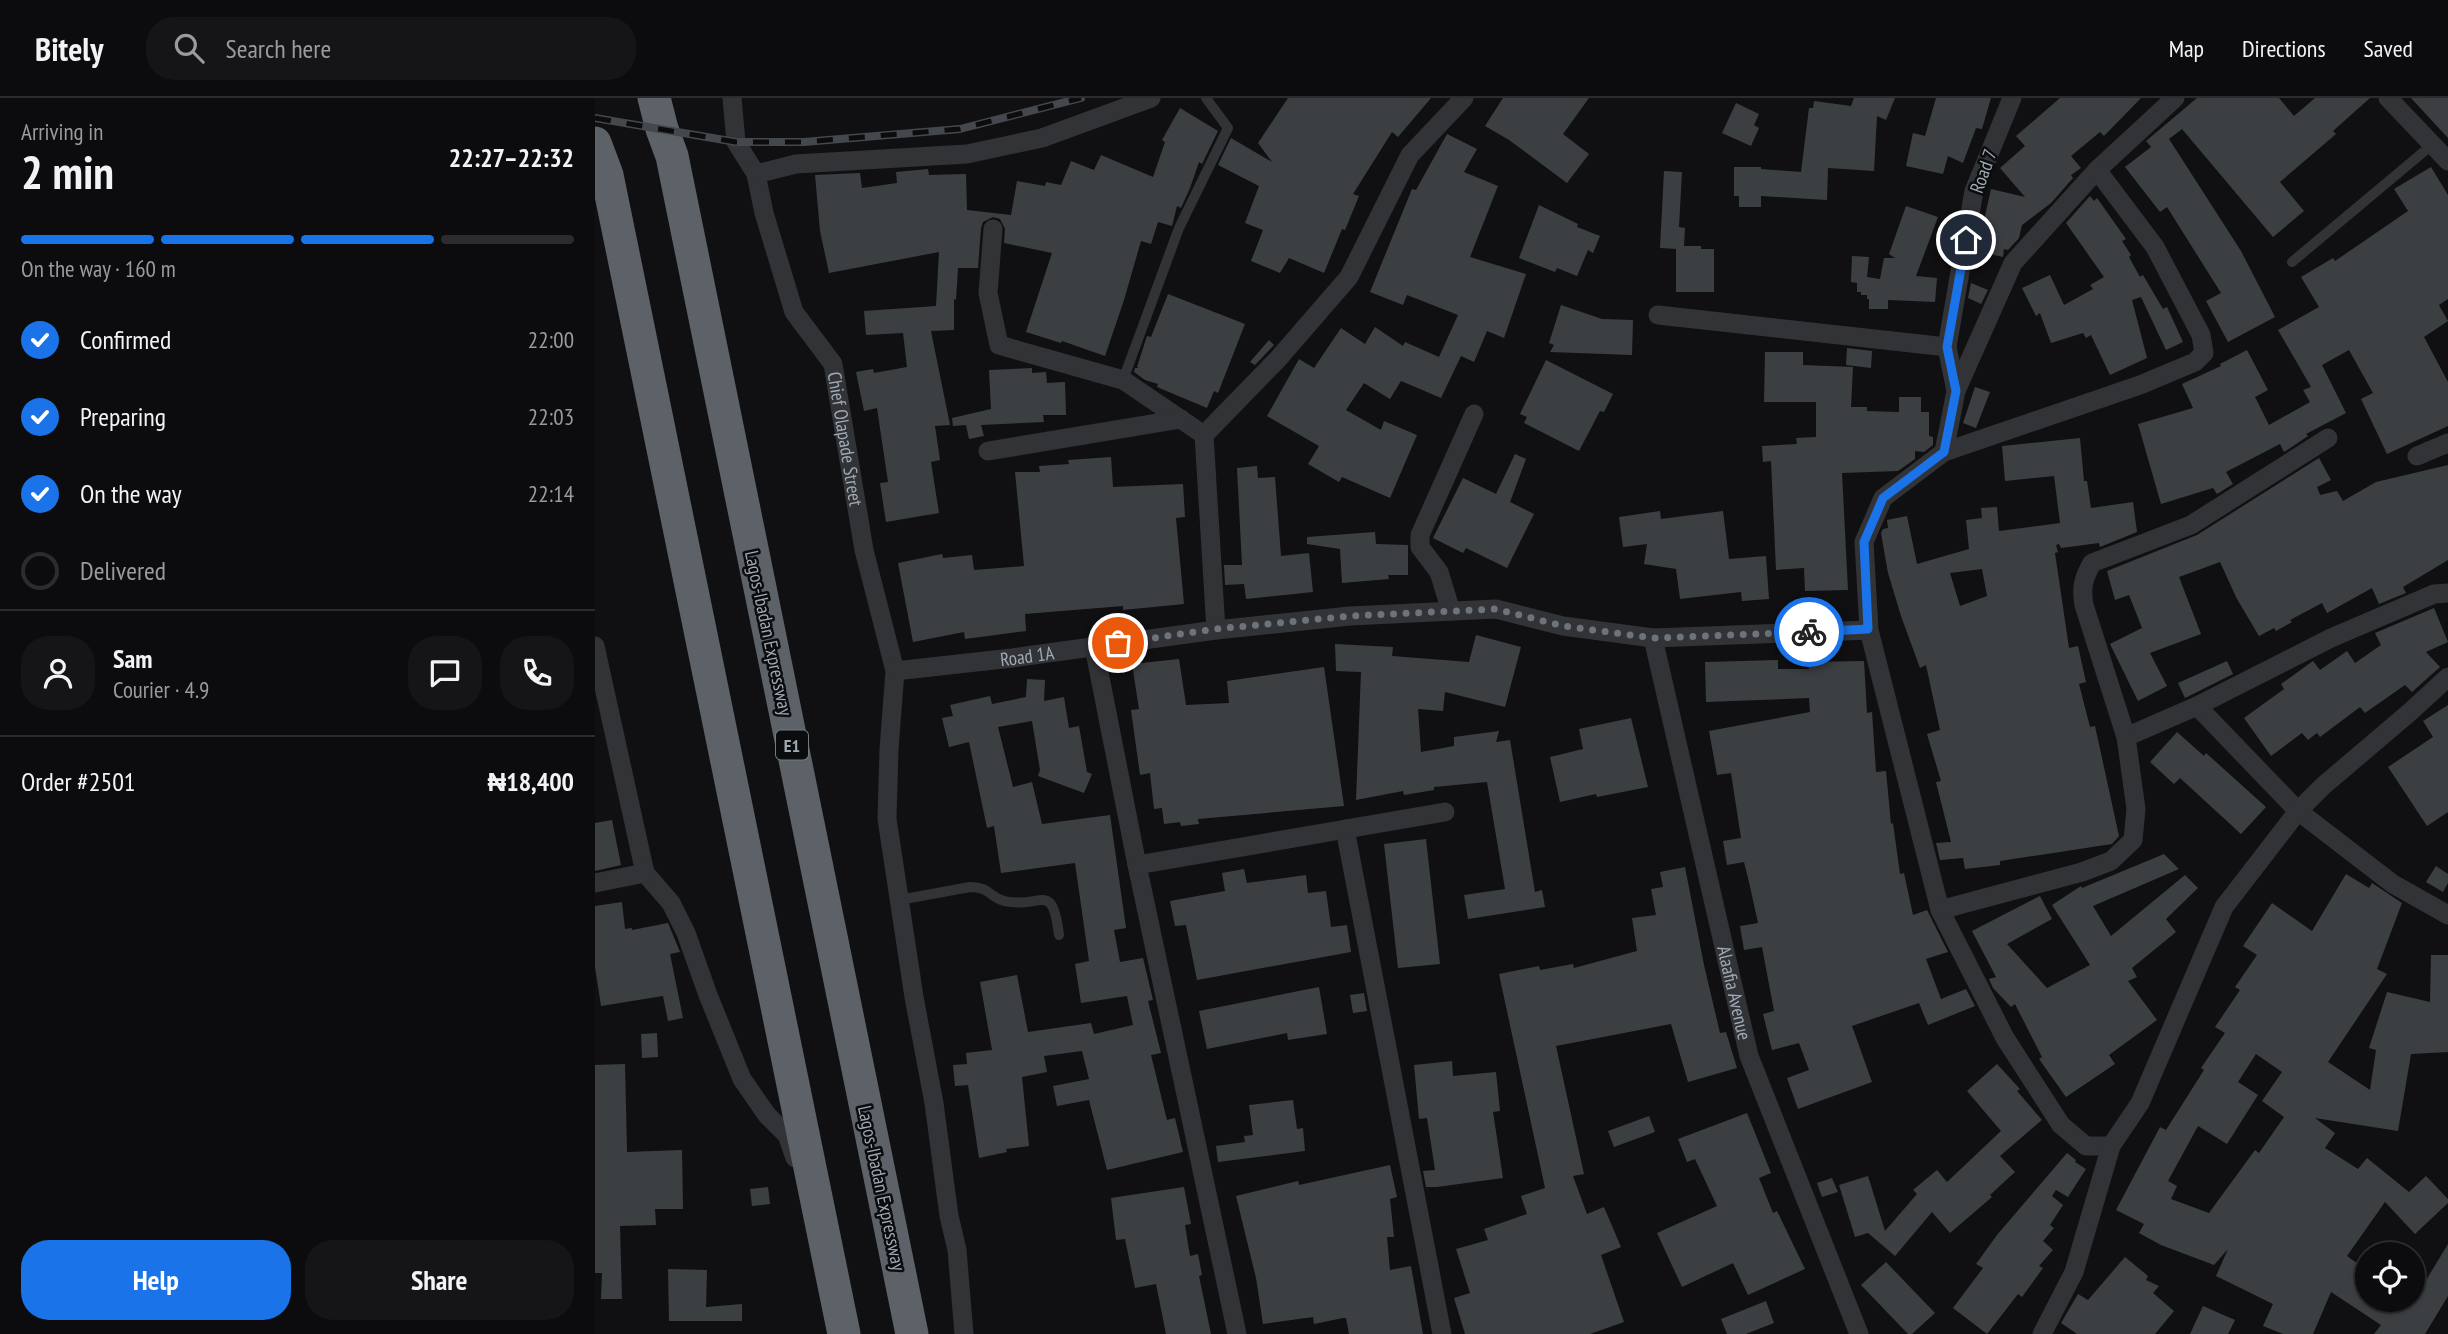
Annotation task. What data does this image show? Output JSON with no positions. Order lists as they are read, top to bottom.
{
  "streets": {
    "highway": ["Lagos-Ibadan Expressway", "E1"],
    "street": [
      "Road 7",
      "Chief Olapade Street",
      "Road 1A",
      "Alaafia Avenue"
    ]
  },
  "crossings": [
    ["Chief Olapade Street", "Road 1A"],
    ["Road 1A", "Alaafia Avenue"]
  ],
  "page": {
    "header": "Bitely",
    "search": "Search here",
    "nav": ["Map", "Directions", "Saved"],
    "heading": ["2 min", "Arriving in", "22:27–22:32"],
    "panel": [
      "Sam",
      "Courier · 4.9",
      "Order #2501",
      "₦18,400"
    ],
    "bar": "On the way · 160 m",
    "list": [
      ["Confirmed", "22:00"],
      ["Preparing", "22:03"],
      ["On the way", "22:14"],
      "Delivered"
    ],
    "buttons": ["Help", "Share"]
  }
}
